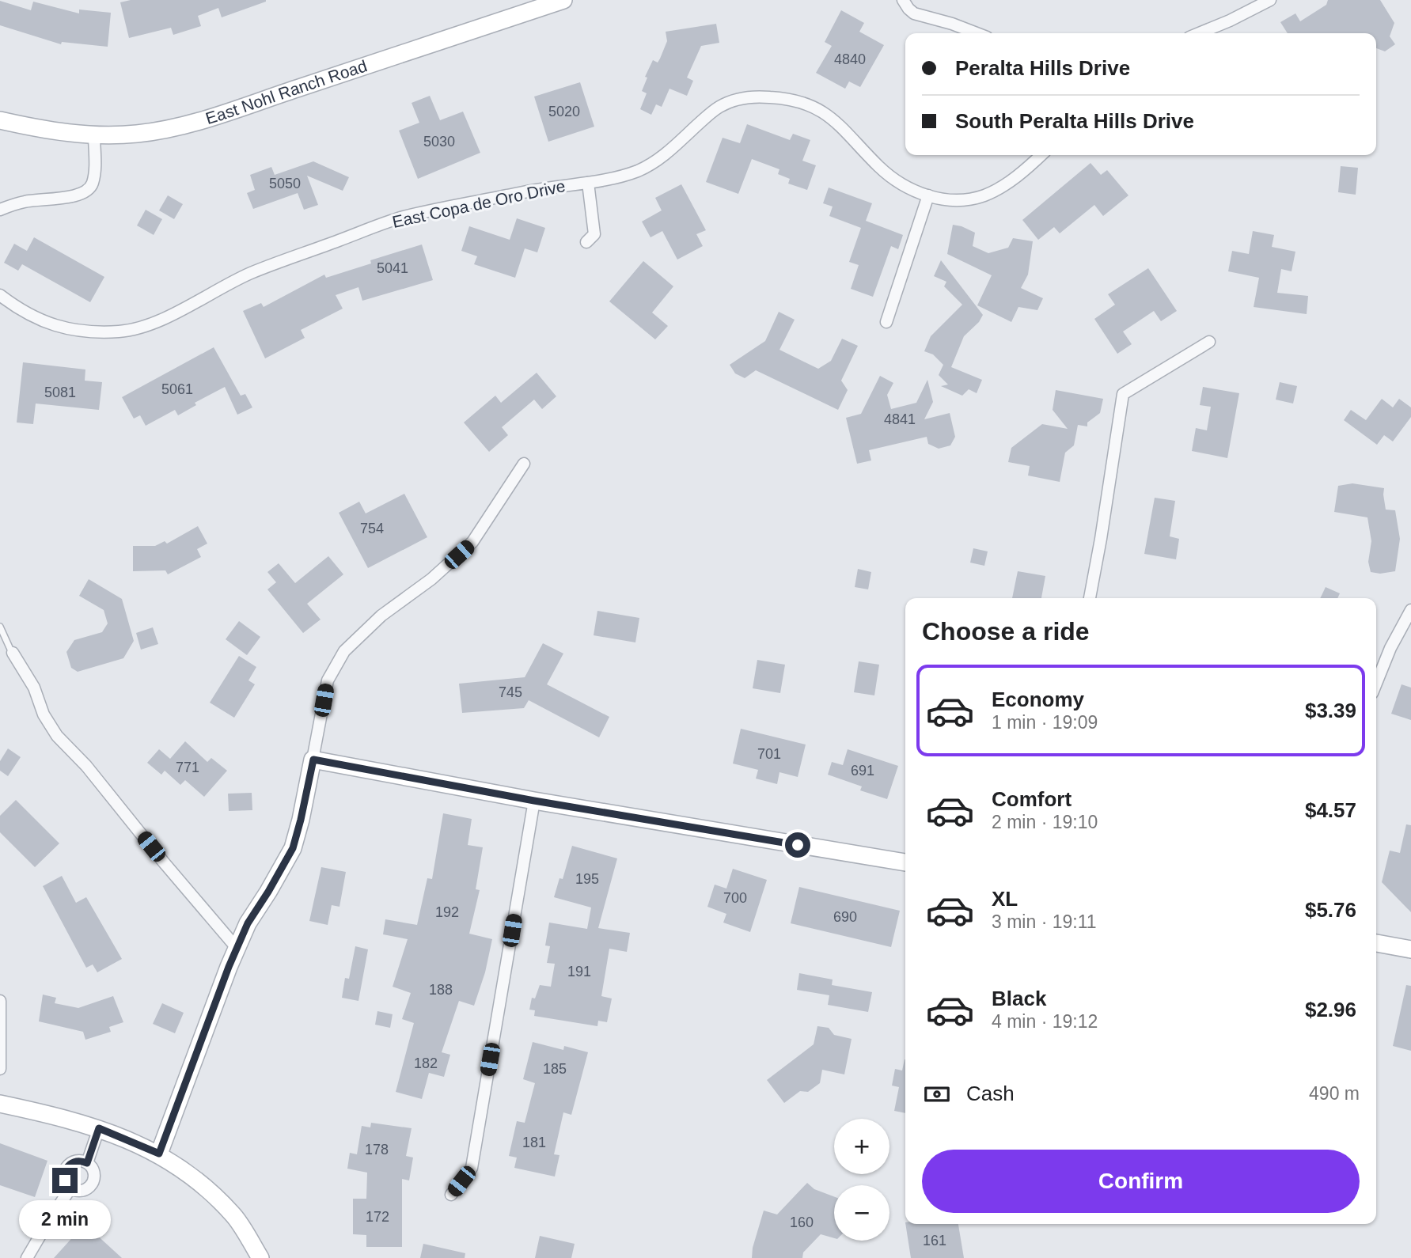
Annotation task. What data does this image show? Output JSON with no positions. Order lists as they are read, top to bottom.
{
  "streets": {
    "street": ["East Nohl Ranch Road", "East Copa de Oro Drive"]
  },
  "house_numbers": [
    "4840",
    "5020",
    "5030",
    "5050",
    "5041",
    "5061",
    "5081",
    "4841",
    "754",
    "745",
    "701",
    "771",
    "691",
    "195",
    "700",
    "192",
    "690",
    "191",
    "188",
    "182",
    "185",
    "181",
    "178",
    "172",
    "160",
    "161"
  ],
  "page": {
    "banner": ["Peralta Hills Drive", "South Peralta Hills Drive"],
    "heading": "Choose a ride",
    "list": [
      {
        "name": "Economy",
        "note": "1 min · 19:09",
        "value": "$3.39"
      },
      {
        "name": "Comfort",
        "note": "2 min · 19:10",
        "value": "$4.57"
      },
      {
        "name": "XL",
        "note": "3 min · 19:11",
        "value": "$5.76"
      },
      {
        "name": "Black",
        "note": "4 min · 19:12",
        "value": "$2.96"
      }
    ],
    "pay": ["Cash", "490 m"],
    "map_buttons": ["+", "−"],
    "buttons": "Confirm",
    "bubble": "2 min"
  }
}
